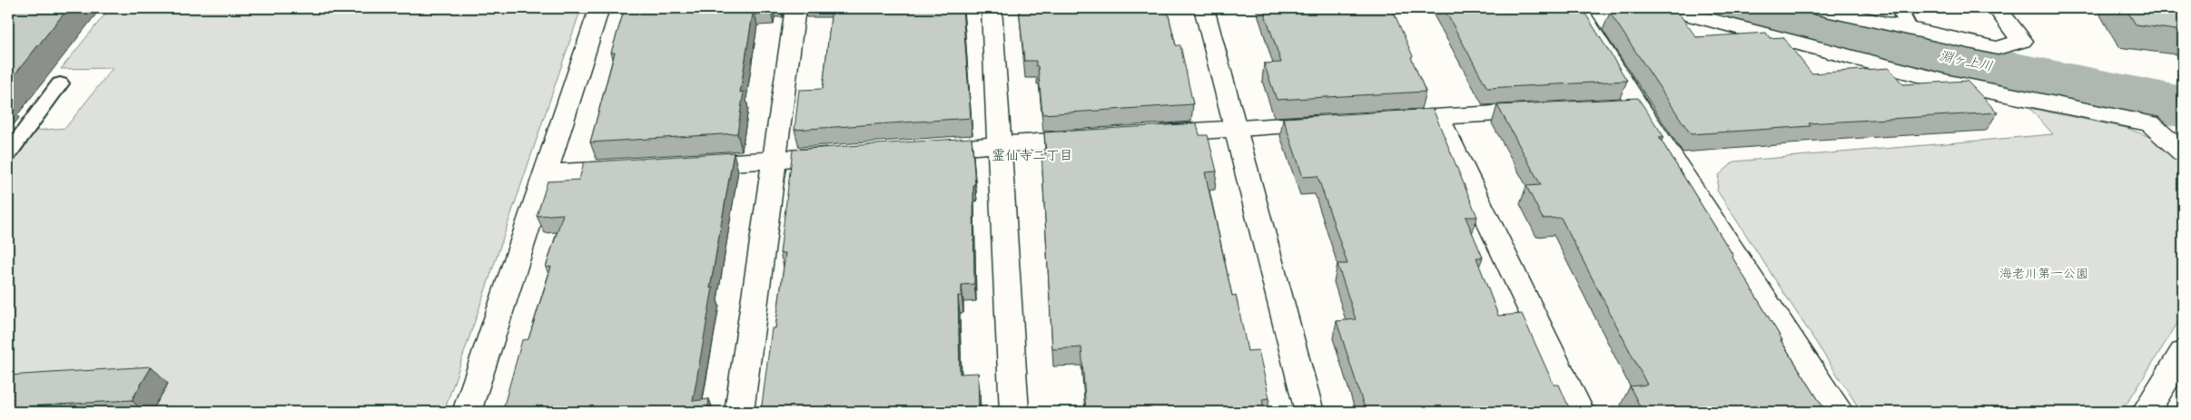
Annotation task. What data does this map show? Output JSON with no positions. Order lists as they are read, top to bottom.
{
  "districts": ["霊仙寺二丁目"],
  "water": ["淵ヶ上川"],
  "parks": ["海老川第一公園"]
}
